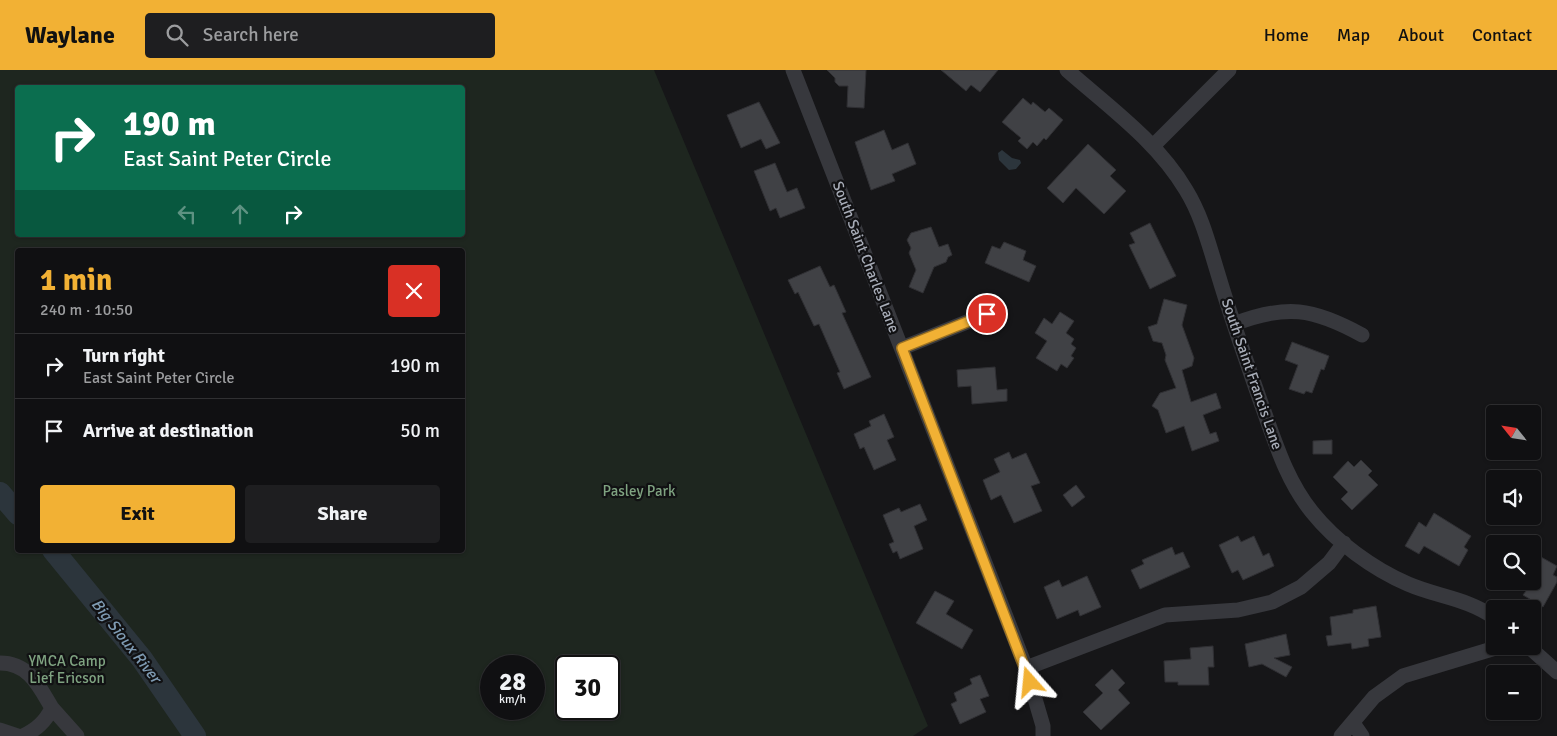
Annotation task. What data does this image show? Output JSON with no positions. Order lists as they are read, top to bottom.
{
  "streets": {
    "street": ["South Saint Charles Lane", "South Saint Francis Lane"]
  },
  "water": ["Big Sioux River"],
  "parks": ["Pasley Park", "YMCA Camp Lief Ericson"],
  "north": "top left",
  "page": {
    "header": "Waylane",
    "search": "Search here",
    "nav": [
      "Home",
      "Map",
      "About",
      "Contact"
    ],
    "turn": ["190 m", "East Saint Peter Circle"],
    "heading": ["1 min", "240 m · 10:50"],
    "list": [
      {
        "name": "Turn right",
        "note": "East Saint Peter Circle",
        "value": "190 m"
      },
      {
        "name": "Arrive at destination",
        "value": "50 m"
      }
    ],
    "map_buttons": ["+", "−"],
    "buttons": ["Exit", "Share"],
    "speed": "28 km/h",
    "limit": "30"
  }
}
